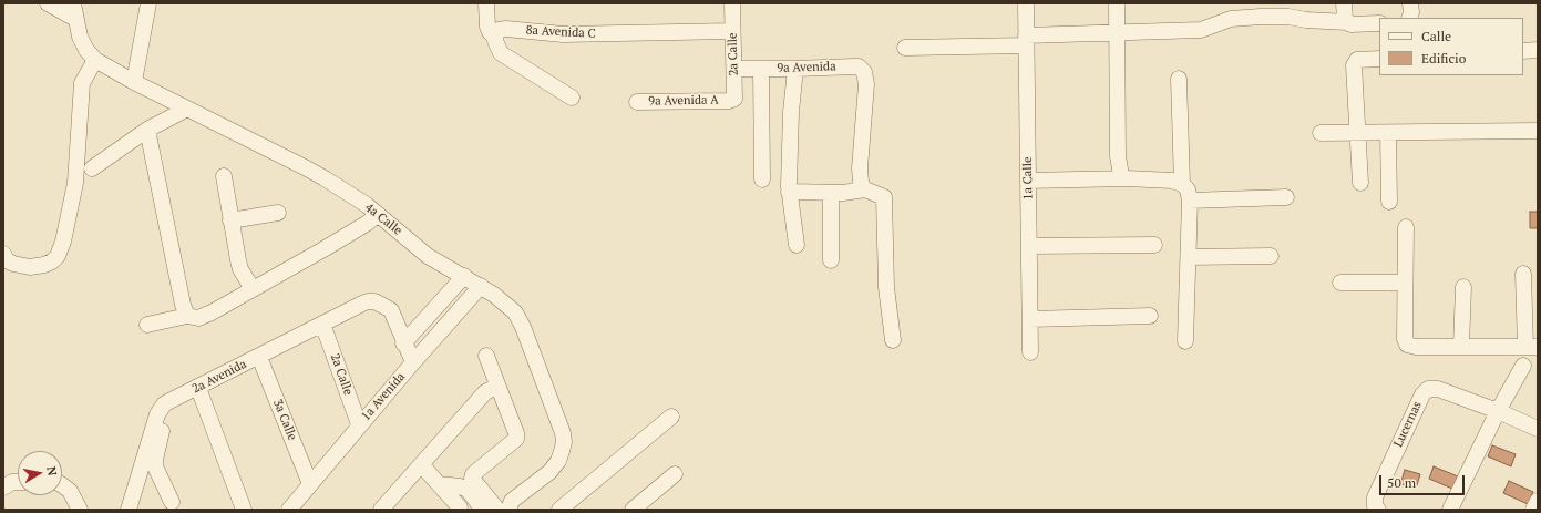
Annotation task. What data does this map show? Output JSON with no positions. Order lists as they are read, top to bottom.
{
  "streets": {
    "street": [
      "8a Avenida C",
      "2a Calle",
      "9a Avenida",
      "9a Avenida A",
      "1a Calle",
      "4a Calle",
      "2a Avenida",
      "1a Avenida",
      "3a Calle",
      "Lucernas"
    ]
  },
  "crossings": [
    ["8a Avenida C", "2a Calle"],
    ["2a Calle", "9a Avenida"],
    ["2a Calle", "9a Avenida A"],
    ["2a Calle", "2a Avenida"],
    ["2a Calle", "1a Avenida"],
    ["4a Calle", "1a Avenida"],
    ["2a Avenida", "3a Calle"],
    ["1a Avenida", "3a Calle"]
  ],
  "legend": ["Calle", "Edificio"],
  "scale_bar": "50 m",
  "north": "right"
}
